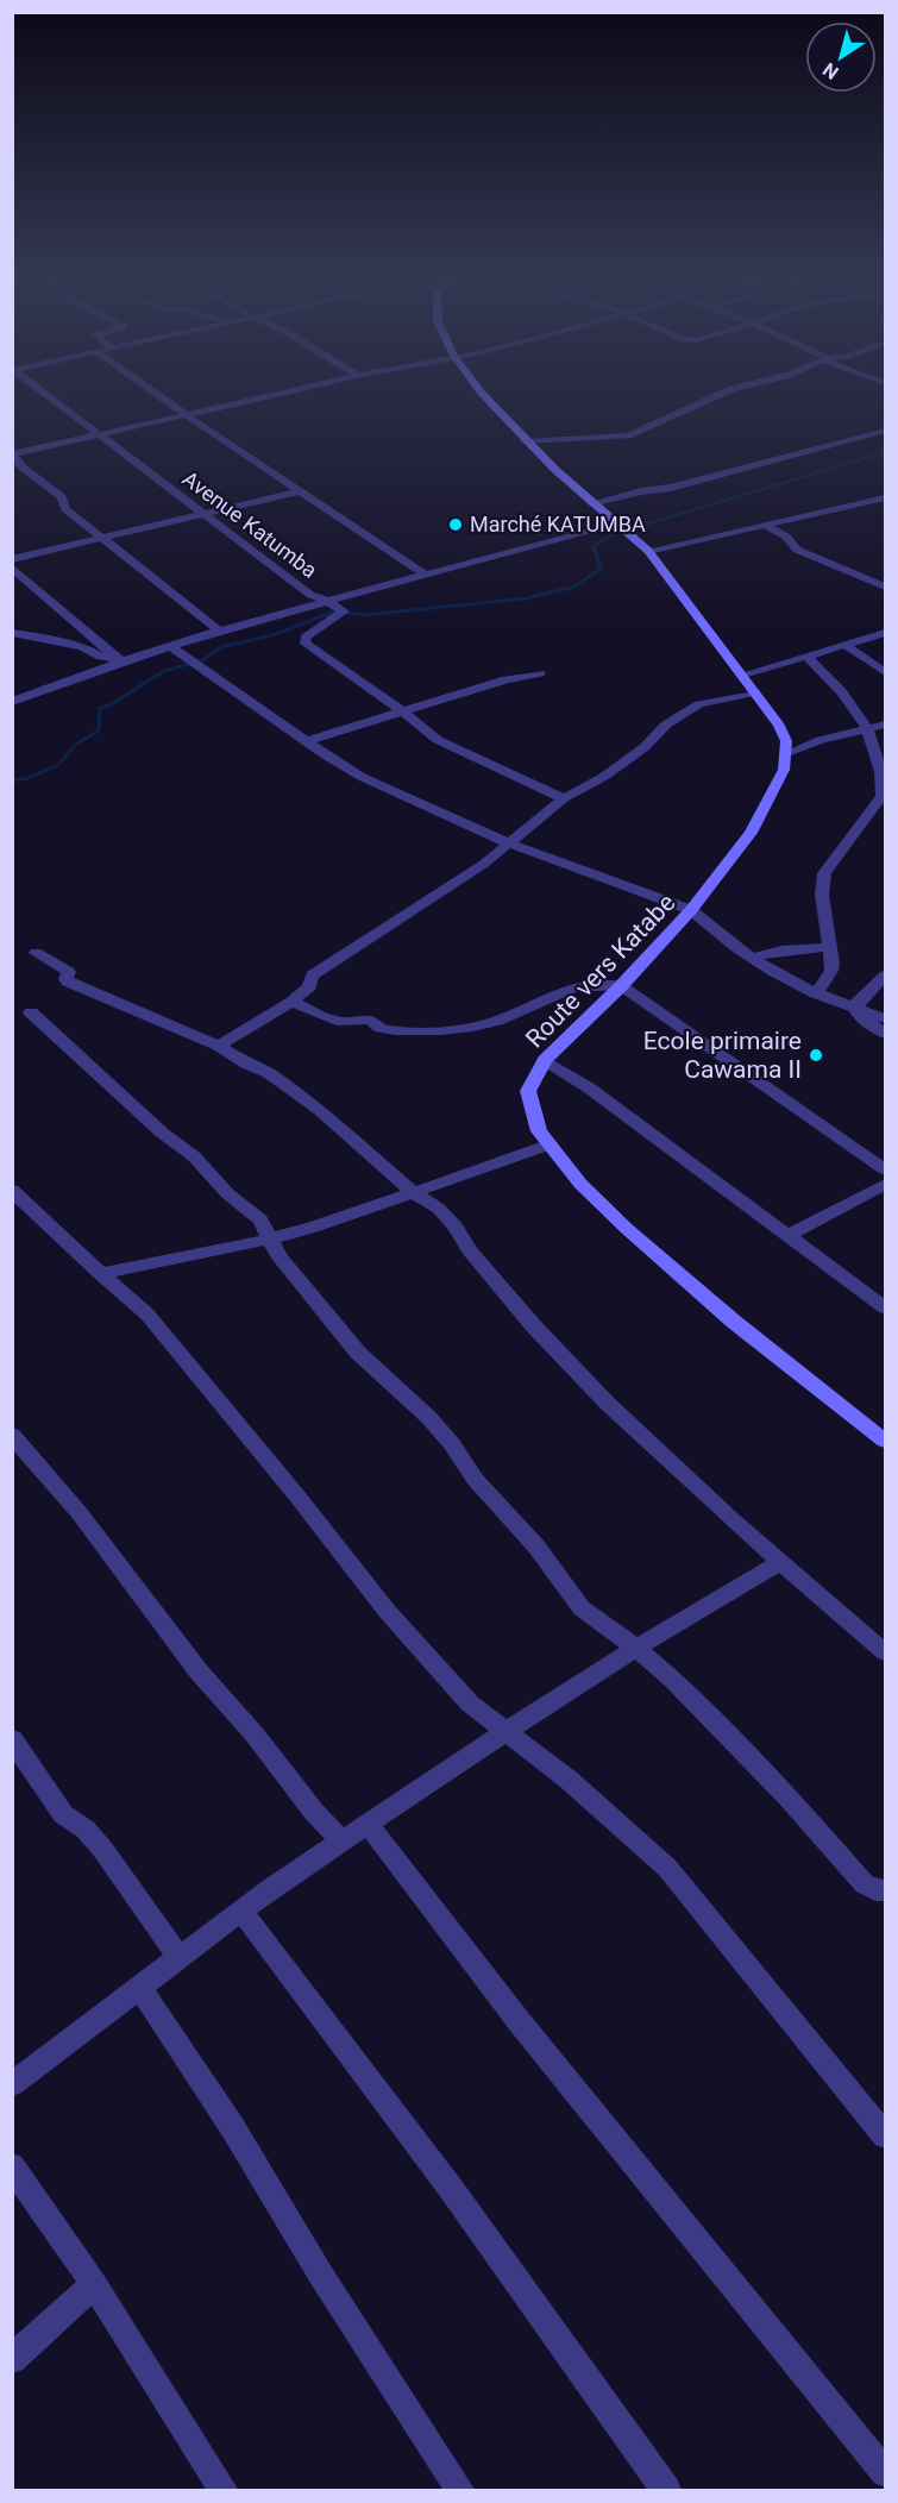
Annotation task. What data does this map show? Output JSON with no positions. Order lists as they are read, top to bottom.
{
  "streets": {
    "street": ["Avenue Katumba", "Route vers Katabe"]
  },
  "places": ["Marché KATUMBA", "Ecole primaire Cawama II"],
  "north": "bottom left"
}
